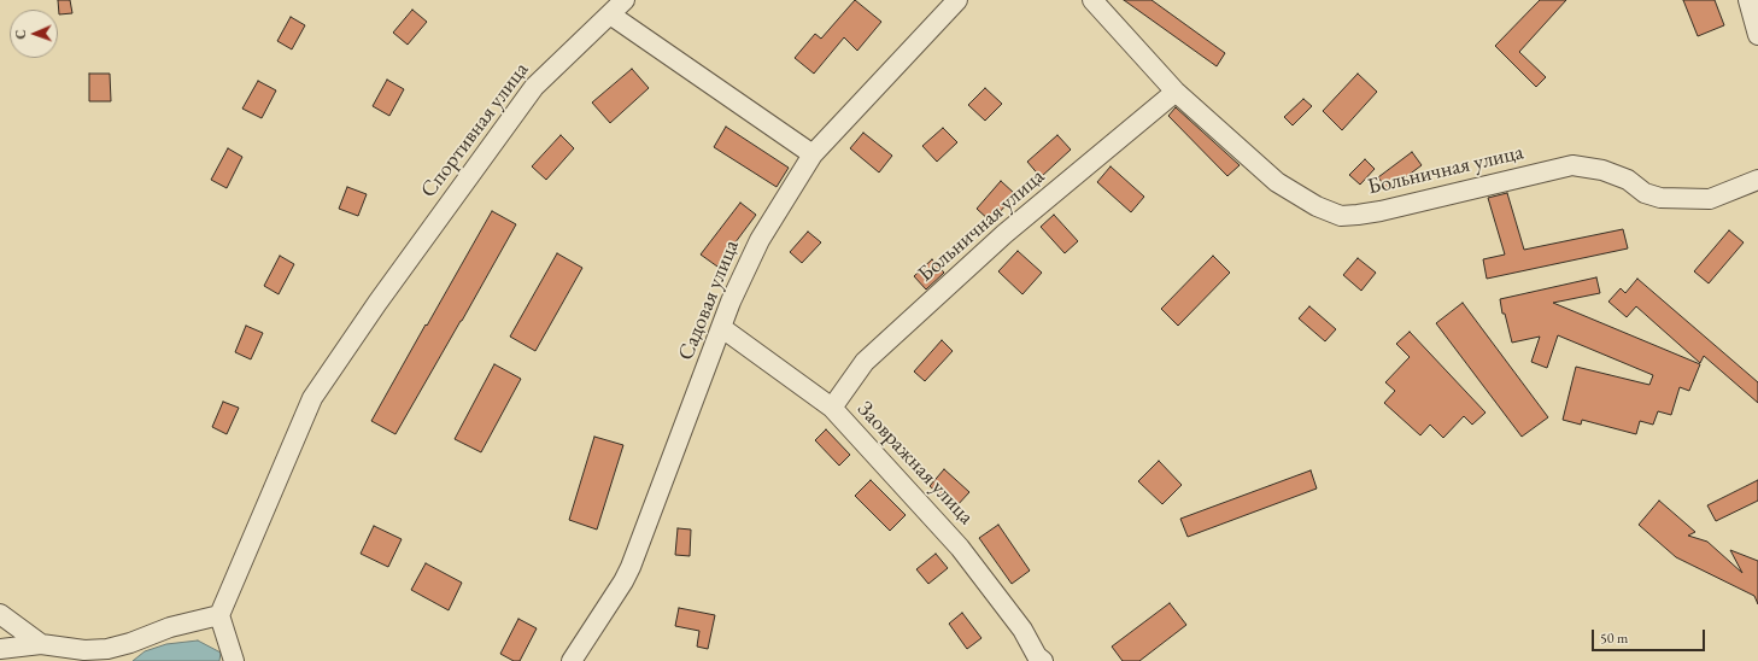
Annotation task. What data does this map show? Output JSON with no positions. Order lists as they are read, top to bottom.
{
  "streets": {
    "street": [
      "Спортивная улица",
      "Больничная улица",
      "Садовая улица",
      "Заовражная улица"
    ]
  },
  "crossings": [
    ["Больничная улица", "Заовражная улица"],
    ["Садовая улица", "Заовражная улица"]
  ],
  "scale_bar": "50 m",
  "north": "left"
}
